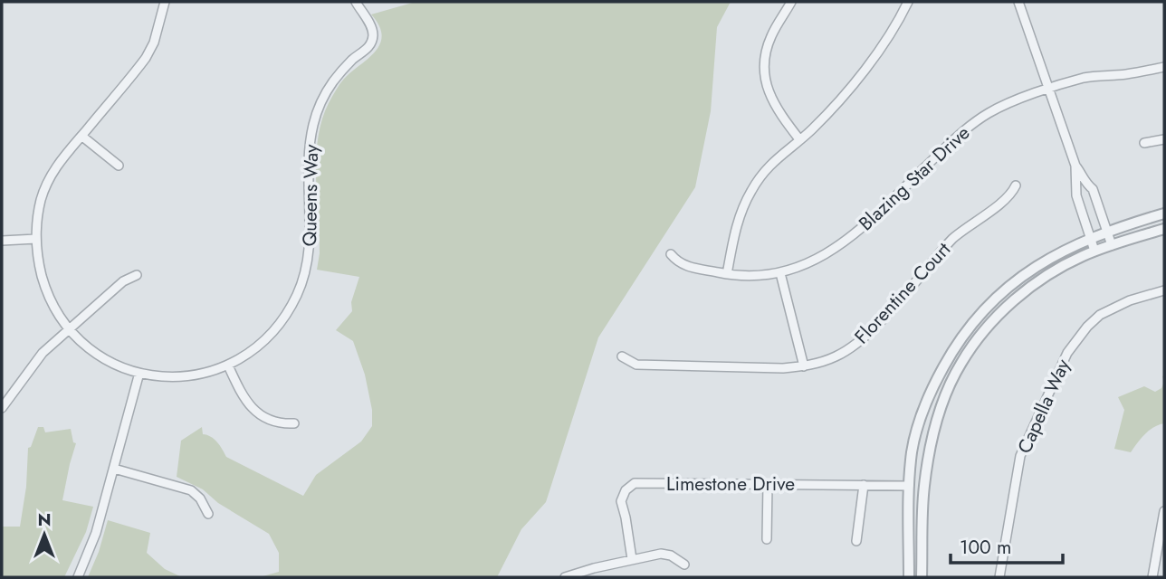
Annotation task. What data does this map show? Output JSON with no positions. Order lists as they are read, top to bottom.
{
  "streets": {
    "street": [
      "Blazing Star Drive",
      "Queens Way",
      "Florentine Court",
      "Capella Way",
      "Limestone Drive"
    ]
  },
  "scale_bar": "100 m",
  "north": "top"
}
